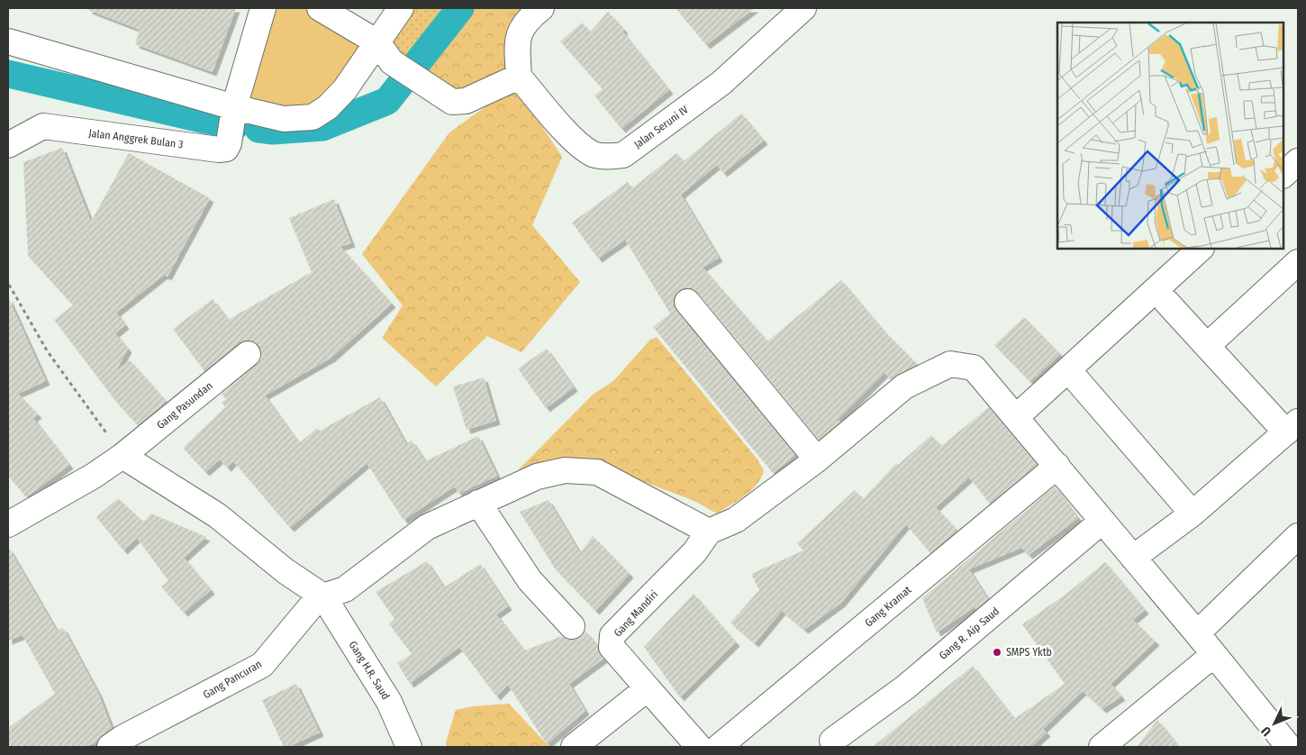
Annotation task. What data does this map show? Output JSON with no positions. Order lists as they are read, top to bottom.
{
  "streets": {
    "street": [
      "Jalan Seruni IV",
      "Jalan Anggrek Bulan 3",
      "Gang Pasundan",
      "Gang Kramat",
      "Gang Mandiri",
      "Gang R. Aip Saud",
      "Gang H.R. Saud",
      "Gang Pancuran"
    ]
  },
  "crossings": [
    ["Gang H.R. Saud", "Gang Pancuran"]
  ],
  "places": ["SMPS Yktb"],
  "north": "bottom left"
}
